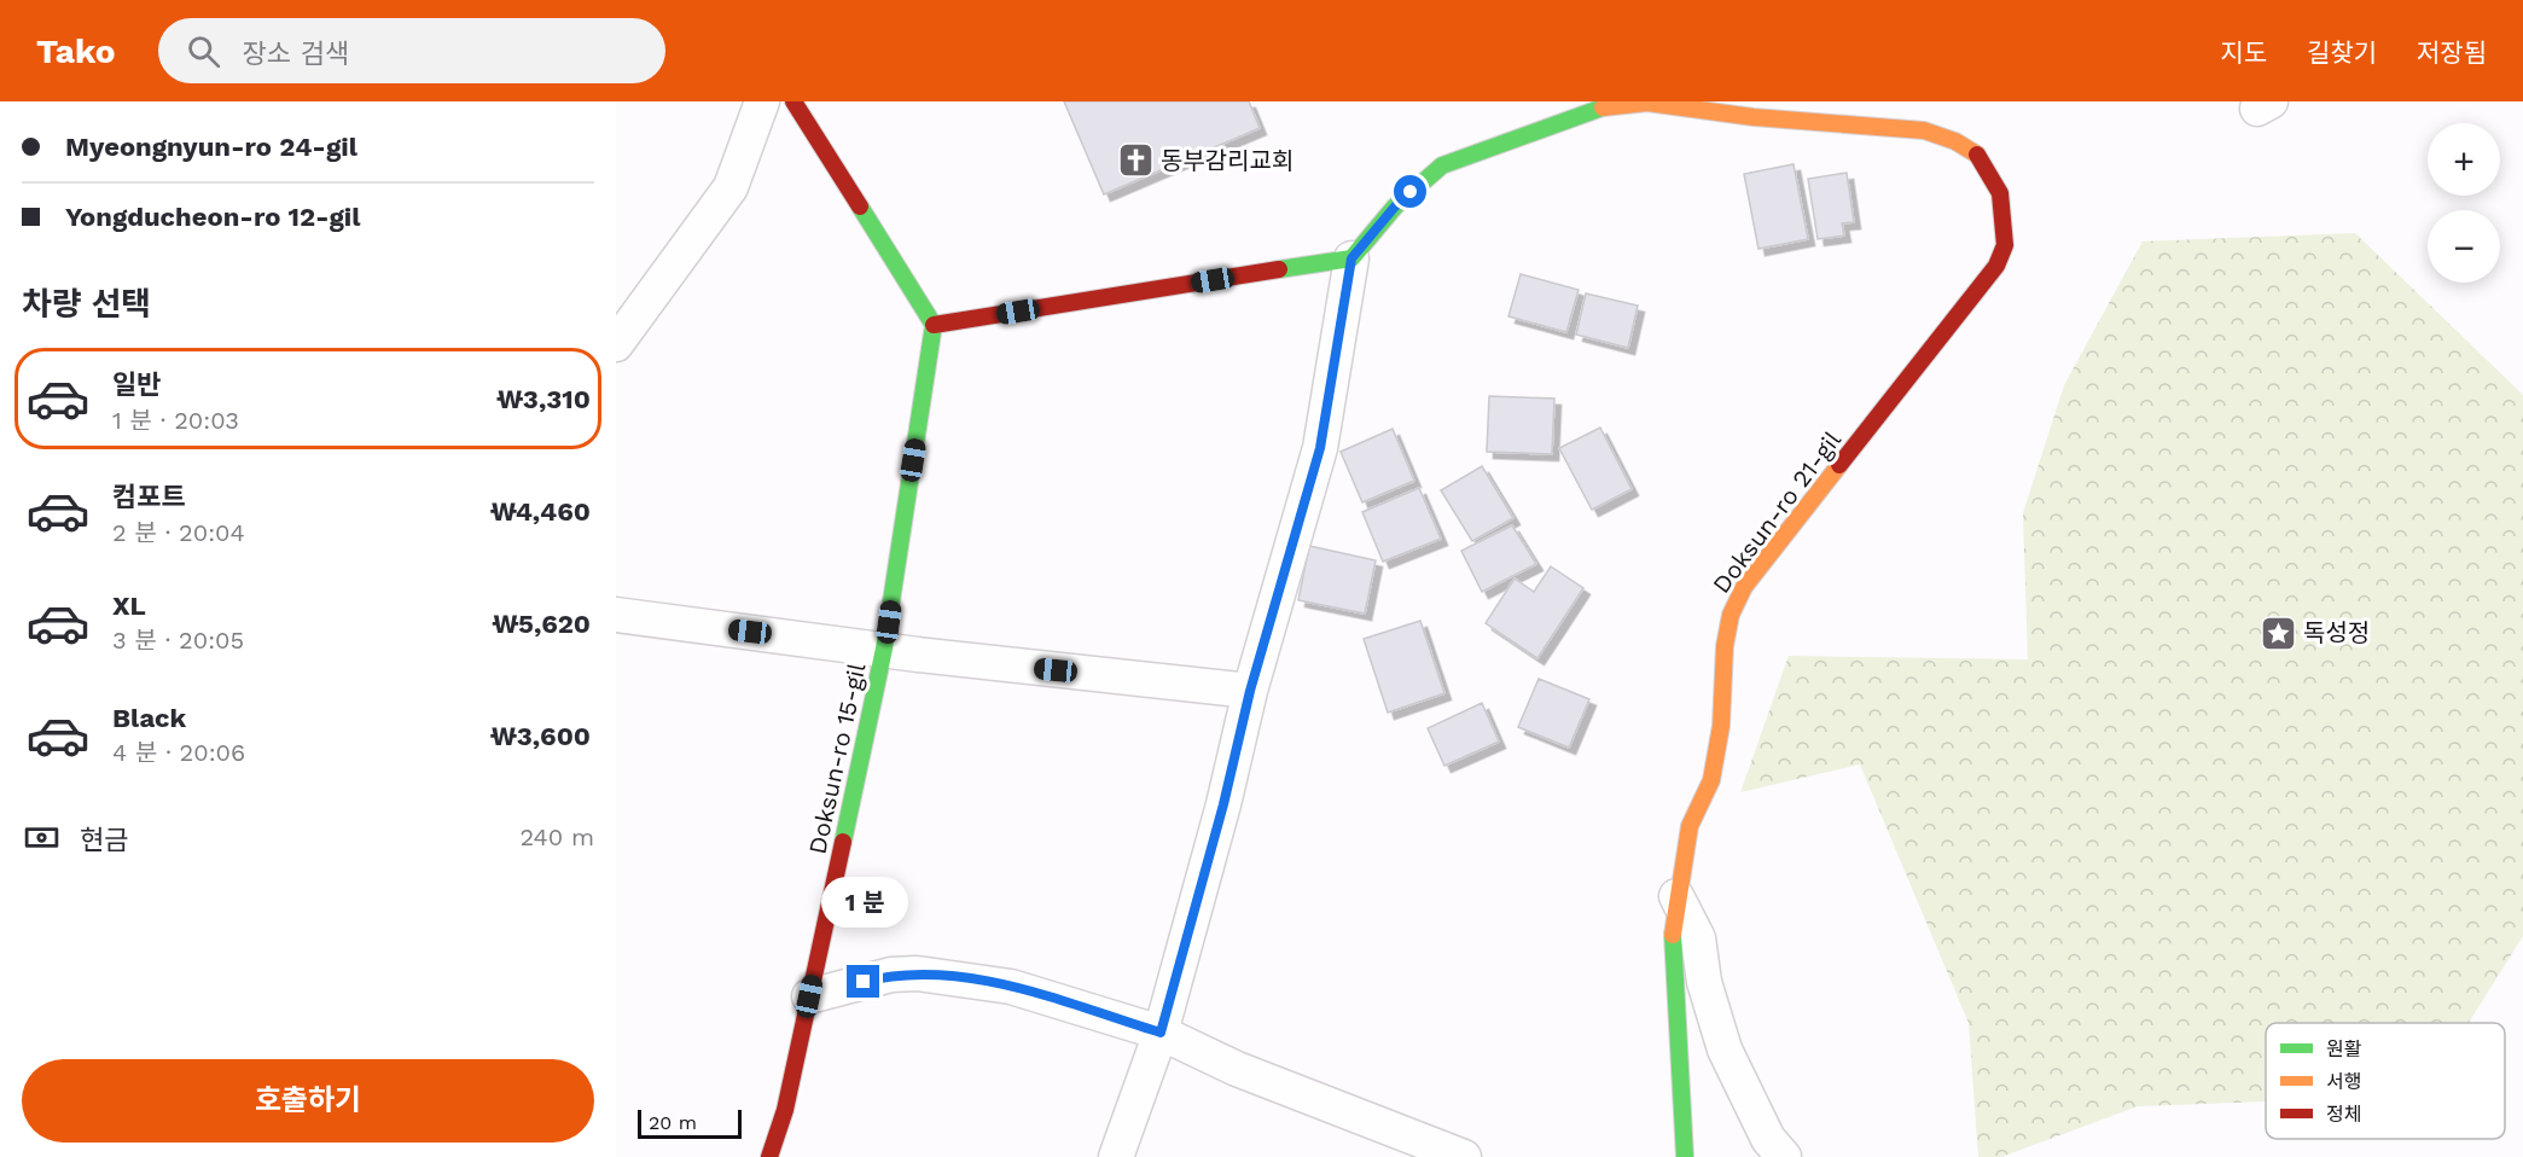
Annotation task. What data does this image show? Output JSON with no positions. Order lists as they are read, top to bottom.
{
  "streets": {
    "street": ["Doksun-ro 21-gil", "Doksun-ro 15-gil"]
  },
  "places": {
    "church": ["동부감리교회"],
    "place": ["독성정"]
  },
  "legend": ["원활", "서행", "정체"],
  "scale_bar": "20 m",
  "page": {
    "header": "Tako",
    "search": "장소 검색",
    "nav": ["지도", "길찾기", "저장됨"],
    "banner": ["Myeongnyun-ro 24-gil", "Yongducheon-ro 12-gil"],
    "map_buttons": ["+", "−"],
    "heading": "차량 선택",
    "list": [
      {
        "name": "일반",
        "note": "1 분 · 20:03",
        "value": "₩3,310"
      },
      {
        "name": "컴포트",
        "note": "2 분 · 20:04",
        "value": "₩4,460"
      },
      {
        "name": "XL",
        "note": "3 분 · 20:05",
        "value": "₩5,620"
      },
      {
        "name": "Black",
        "note": "4 분 · 20:06",
        "value": "₩3,600"
      }
    ],
    "pay": ["현금", "240 m"],
    "bubble": "1 분",
    "buttons": "호출하기",
    "scale": "20 m"
  }
}
